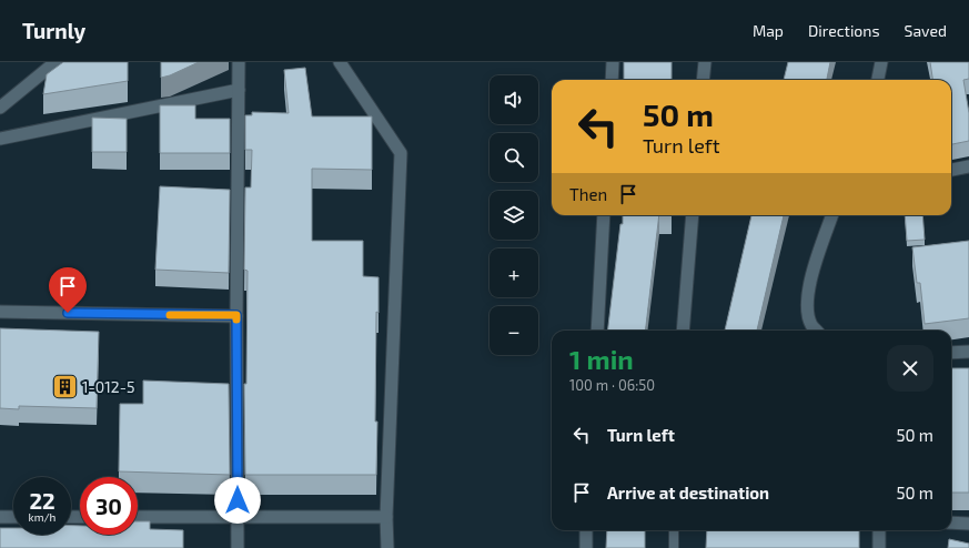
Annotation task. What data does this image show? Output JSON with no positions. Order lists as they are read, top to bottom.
{
  "places": {
    "building": ["1-012-5"]
  },
  "page": {
    "header": "Turnly",
    "nav": ["Map", "Directions", "Saved"],
    "map_buttons": ["+", "−"],
    "turn": ["50 m", "Turn left"],
    "then": "Then",
    "heading": ["1 min", "100 m · 06:50"],
    "list": [
      {
        "name": "Turn left",
        "value": "50 m"
      },
      {
        "name": "Arrive at destination",
        "value": "50 m"
      }
    ],
    "speed": "22 km/h",
    "limit": "30"
  }
}
